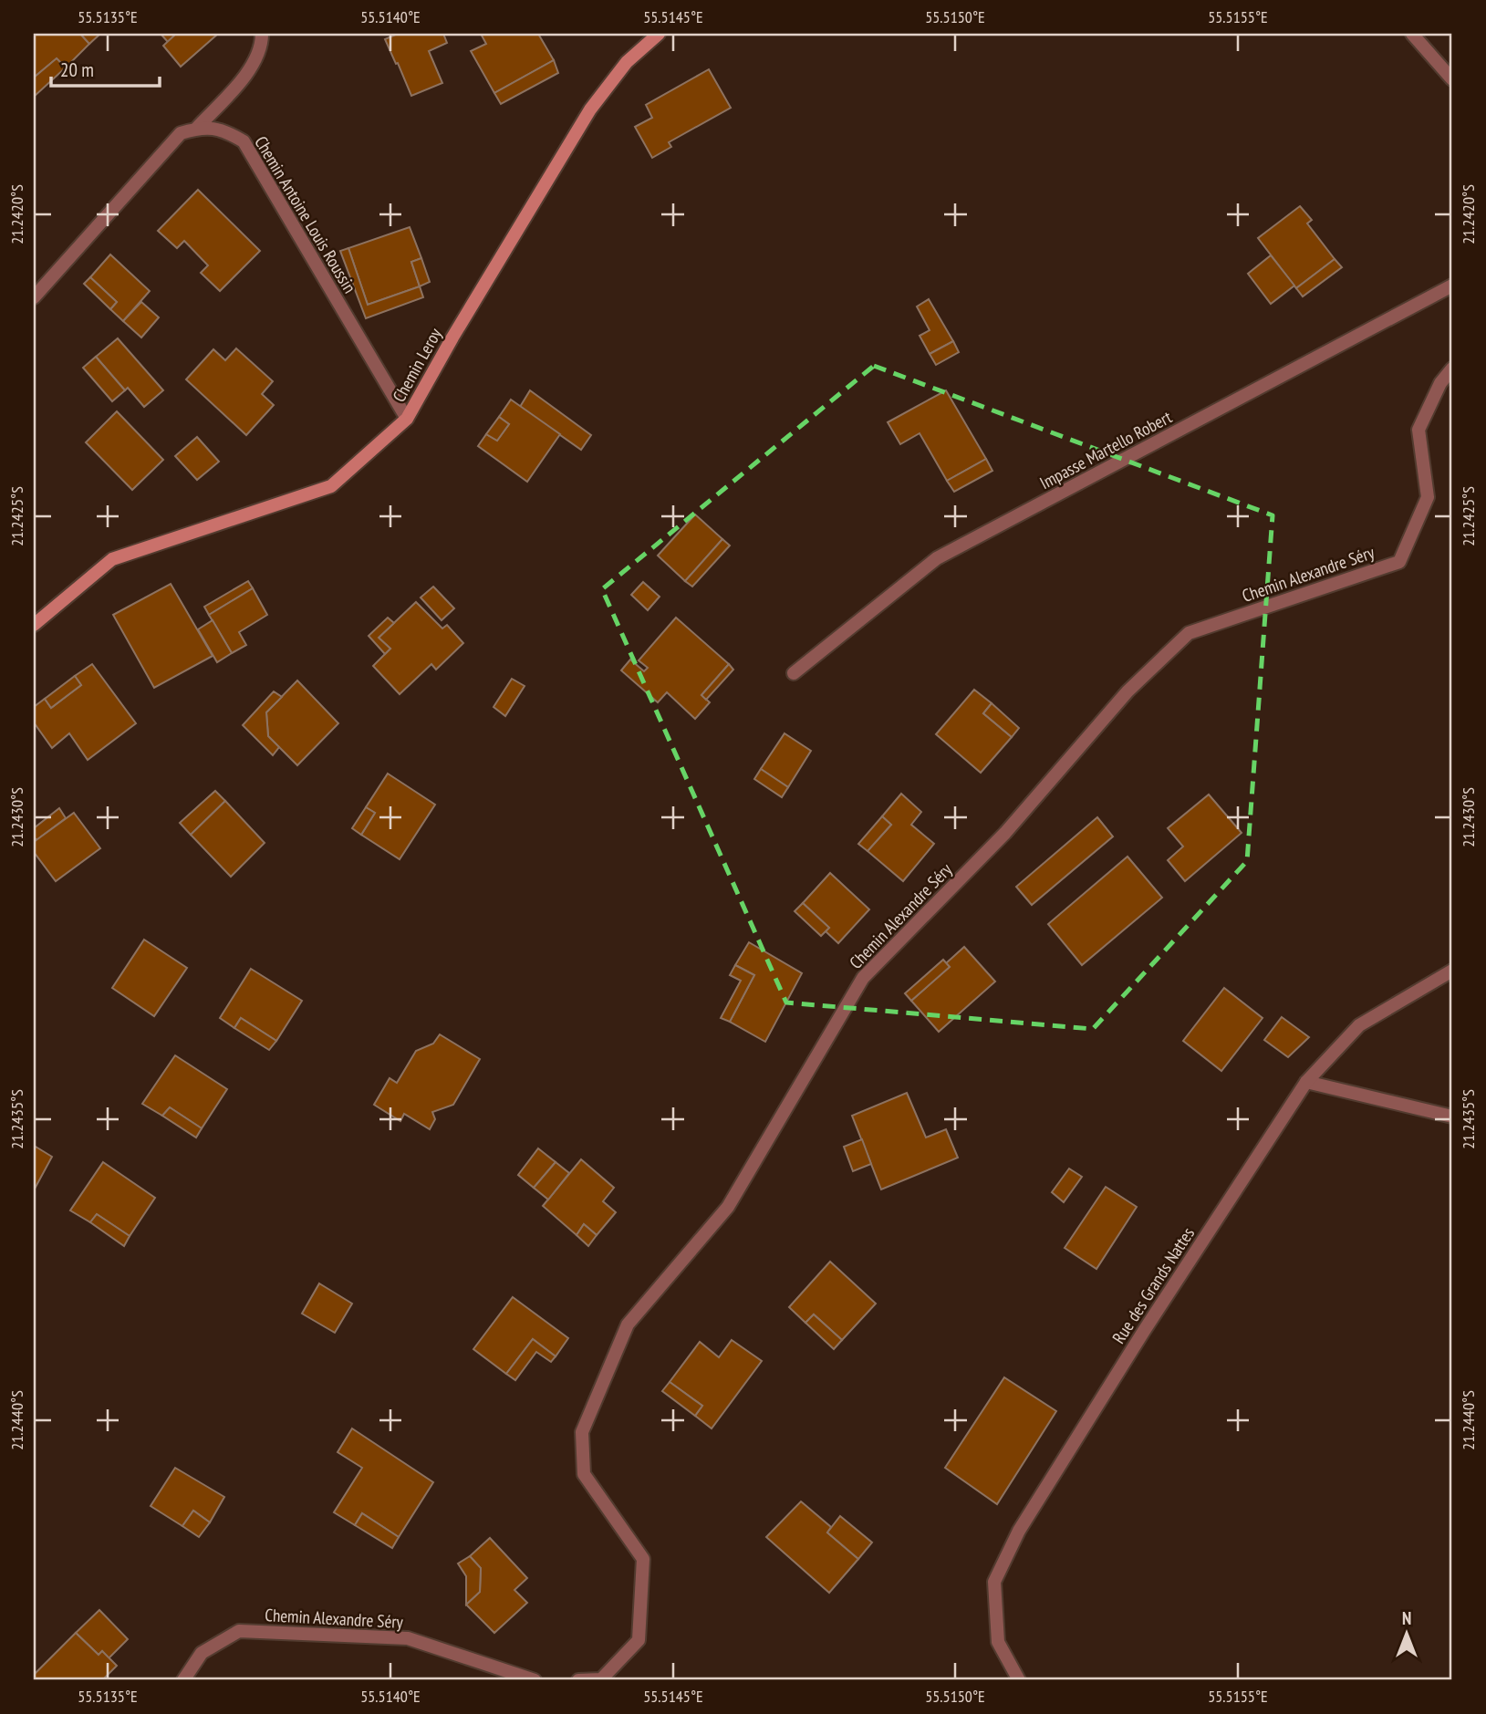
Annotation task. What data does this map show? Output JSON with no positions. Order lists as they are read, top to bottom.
{
  "streets": {
    "street": [
      "Chemin Antoine Louis Roussin",
      "Chemin Leroy",
      "Impasse Martello Robert",
      "Chemin Alexandre Séry",
      "Rue des Grands Nattes"
    ]
  },
  "crossings": [
    ["Chemin Antoine Louis Roussin", "Chemin Leroy"]
  ],
  "scale_bar": "20 m",
  "north": "top",
  "coordinates": [
    "55.5135°E",
    "55.5140°E",
    "55.5145°E",
    "55.5150°E",
    "55.5155°E",
    "21.2420°S",
    "21.2425°S",
    "21.2430°S",
    "21.2435°S",
    "21.2440°S"
  ]
}
